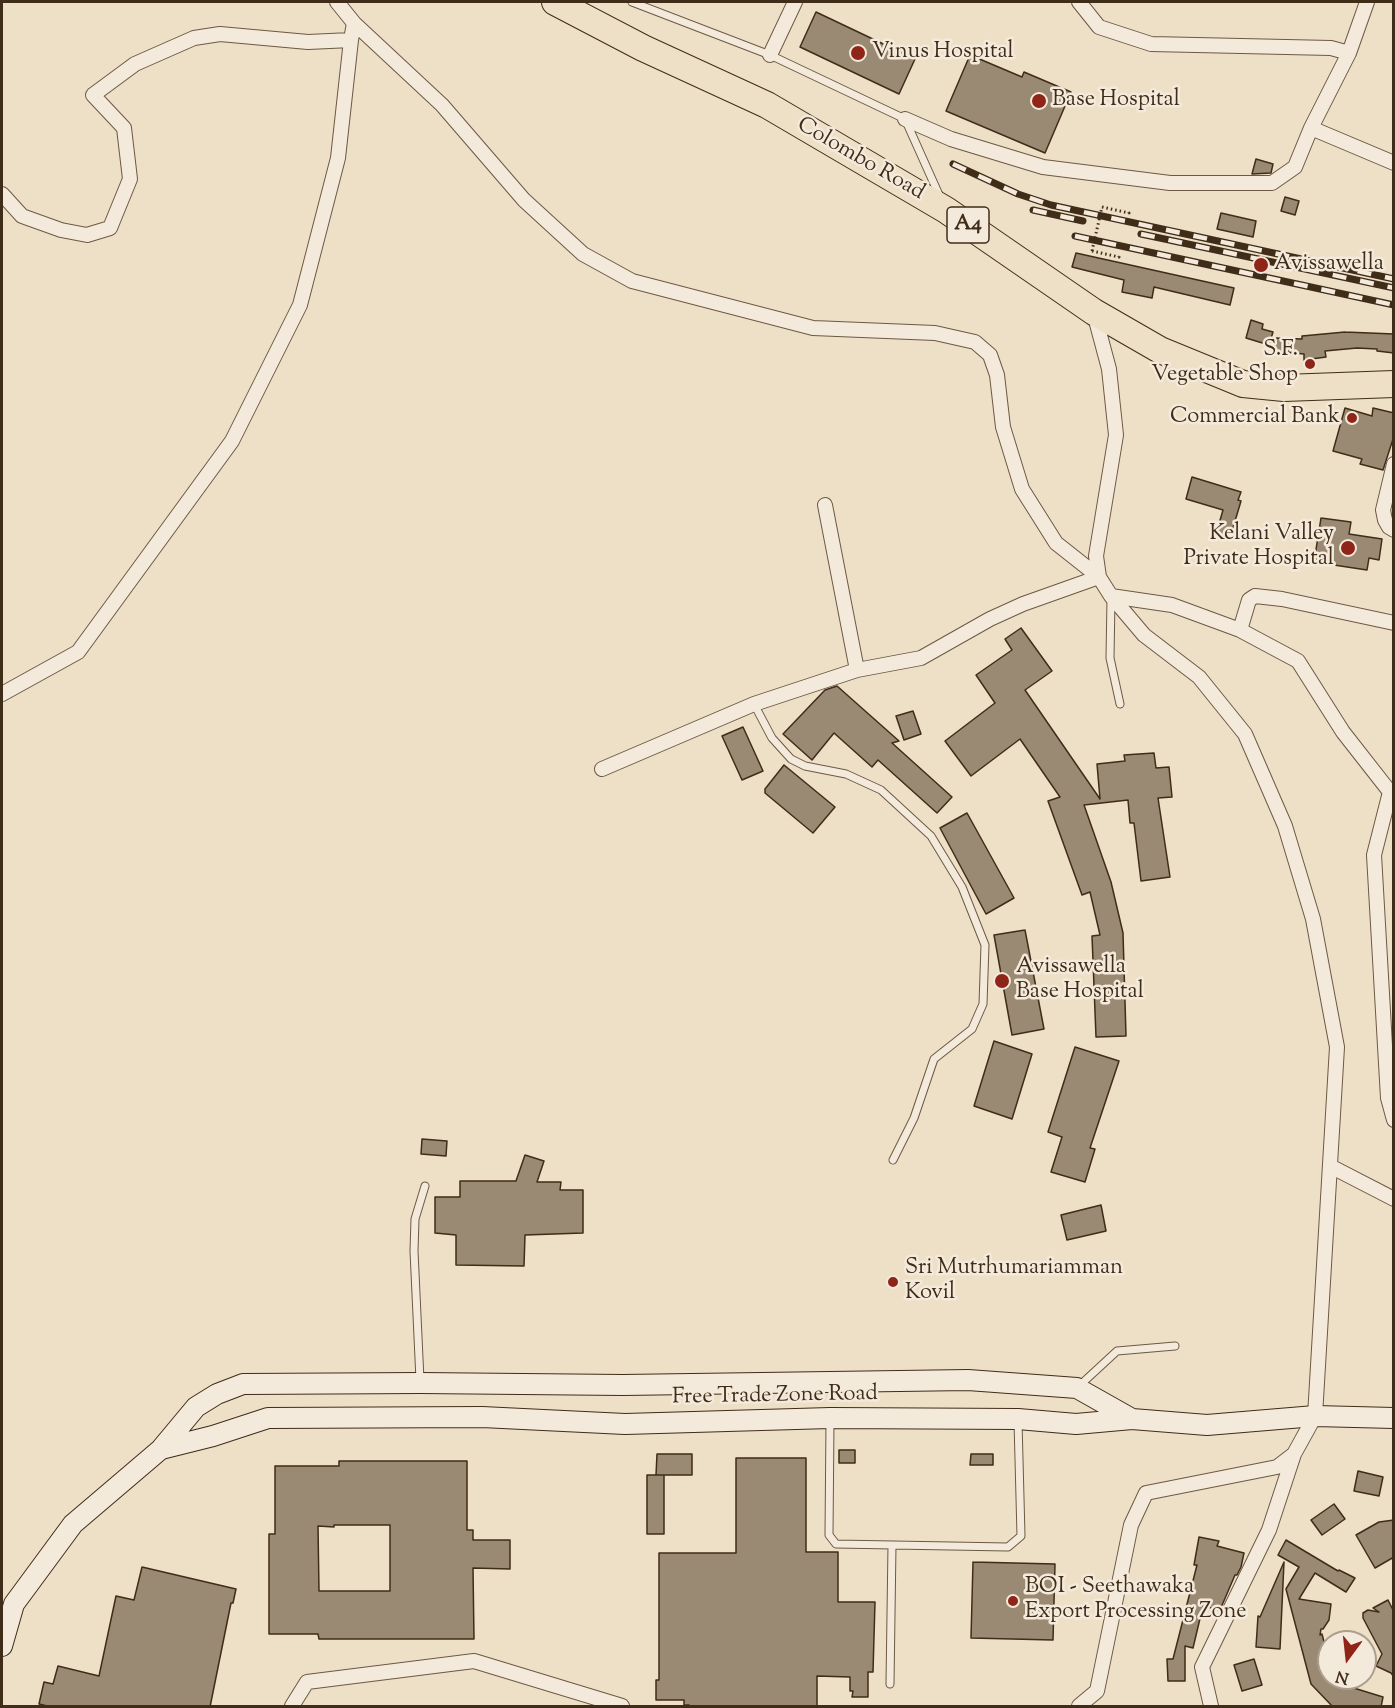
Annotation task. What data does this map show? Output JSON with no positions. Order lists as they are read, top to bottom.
{
  "streets": {
    "highway": ["Colombo Road", "A4"],
    "street": ["Free Trade Zone Road"]
  },
  "places": [
    "Vinus Hospital",
    "Base Hospital",
    "Avissawella",
    "S.F. Vegetable Shop",
    "Commercial Bank",
    "Kelani Valley Private Hospital",
    "Avissawella Base Hospital",
    "Sri Mutrhumariamman Kovil",
    "BOI - Seethawaka Export Processing Zone"
  ],
  "north": "bottom"
}
